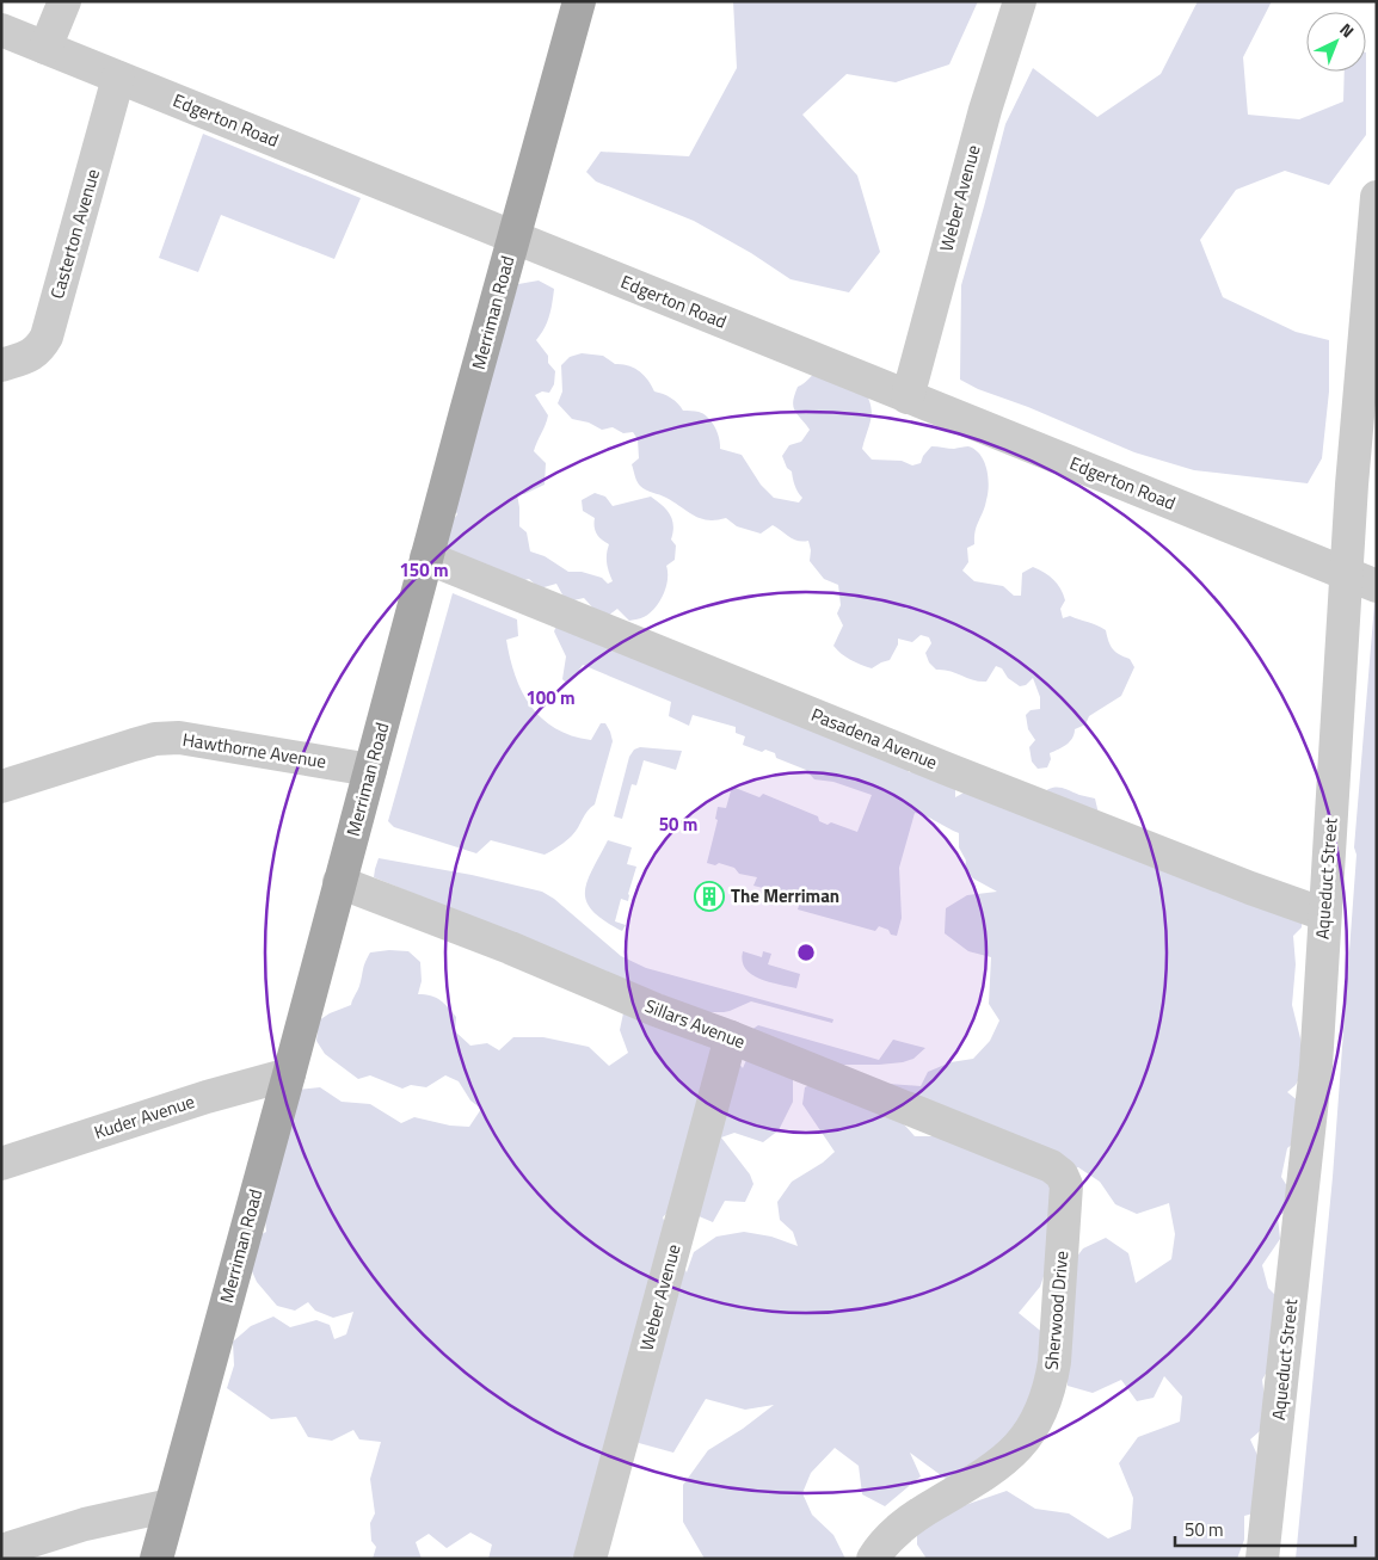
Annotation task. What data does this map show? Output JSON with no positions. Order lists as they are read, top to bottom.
{
  "streets": {
    "main road": ["Merriman Road"],
    "street": [
      "Edgerton Road",
      "Weber Avenue",
      "Casterton Avenue",
      "Pasadena Avenue",
      "Hawthorne Avenue",
      "Aqueduct Street",
      "Sillars Avenue",
      "Kuder Avenue",
      "Sherwood Drive"
    ]
  },
  "crossings": [
    ["Edgerton Road", "Weber Avenue"],
    ["Edgerton Road", "Casterton Avenue"],
    ["Edgerton Road", "Merriman Road"],
    ["Edgerton Road", "Aqueduct Street"],
    ["Weber Avenue", "Sillars Avenue"],
    ["Merriman Road", "Pasadena Avenue"],
    ["Merriman Road", "Hawthorne Avenue"],
    ["Merriman Road", "Sillars Avenue"],
    ["Merriman Road", "Kuder Avenue"],
    ["Pasadena Avenue", "Aqueduct Street"],
    ["Sillars Avenue", "Sherwood Drive"]
  ],
  "places": {
    "building": ["The Merriman"]
  },
  "scale_bar": "50 m",
  "north": "top right",
  "rings": ["150 m", "100 m", "50 m"]
}
